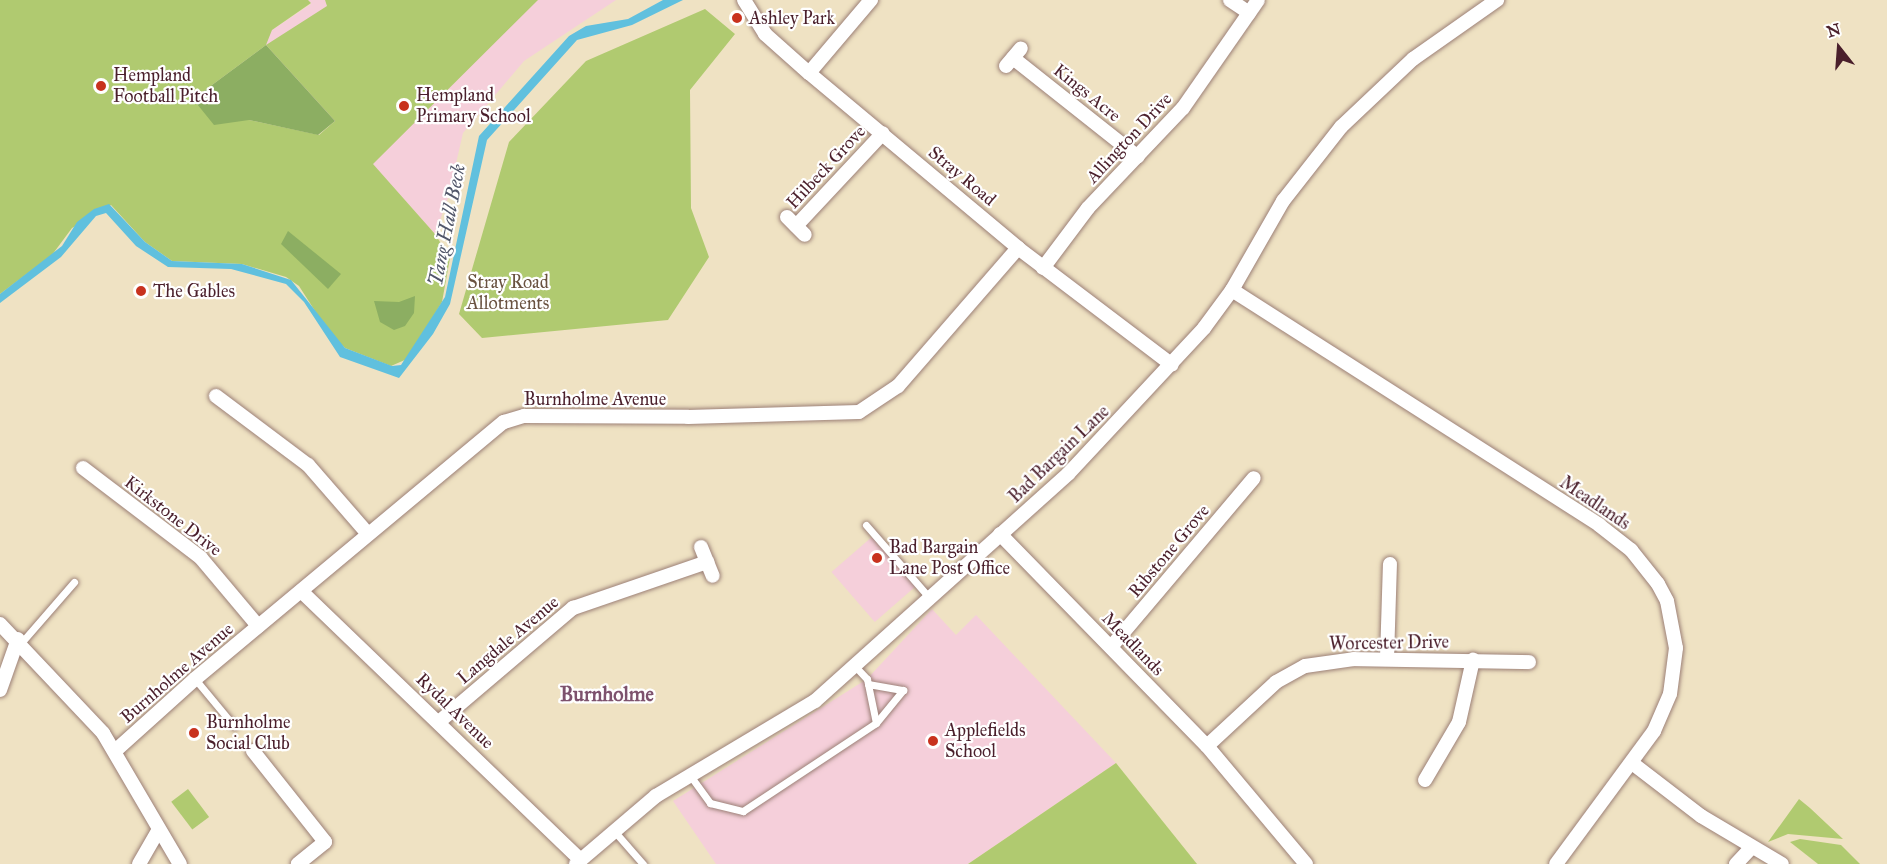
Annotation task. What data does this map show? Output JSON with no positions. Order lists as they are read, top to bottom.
{
  "streets": {
    "street": [
      "Kings Acre",
      "Allington Drive",
      "Hilbeck Grove",
      "Stray Road",
      "Burnholme Avenue",
      "Bad Bargain Lane",
      "Meadlands",
      "Kirkstone Drive",
      "Ribstone Grove",
      "Langdale Avenue",
      "Worcester Drive",
      "Rydal Avenue"
    ]
  },
  "crossings": [
    ["Kings Acre", "Allington Drive"],
    ["Allington Drive", "Stray Road"],
    ["Hilbeck Grove", "Stray Road"],
    ["Stray Road", "Burnholme Avenue"],
    ["Stray Road", "Bad Bargain Lane"],
    ["Burnholme Avenue", "Kirkstone Drive"],
    ["Burnholme Avenue", "Rydal Avenue"],
    ["Bad Bargain Lane", "Meadlands"],
    ["Bad Bargain Lane", "Rydal Avenue"],
    ["Meadlands", "Ribstone Grove"],
    ["Meadlands", "Worcester Drive"],
    ["Langdale Avenue", "Rydal Avenue"]
  ],
  "districts": ["Burnholme"],
  "water": ["Tang Hall Beck"],
  "parks": ["Stray Road Allotments"],
  "places": [
    "Ashley Park",
    "Hempland Football Pitch",
    "Hempland Primary School",
    "The Gables",
    "Bad Bargain Lane Post Office",
    "Burnholme Social Club",
    "Applefields School"
  ],
  "north": "top"
}
